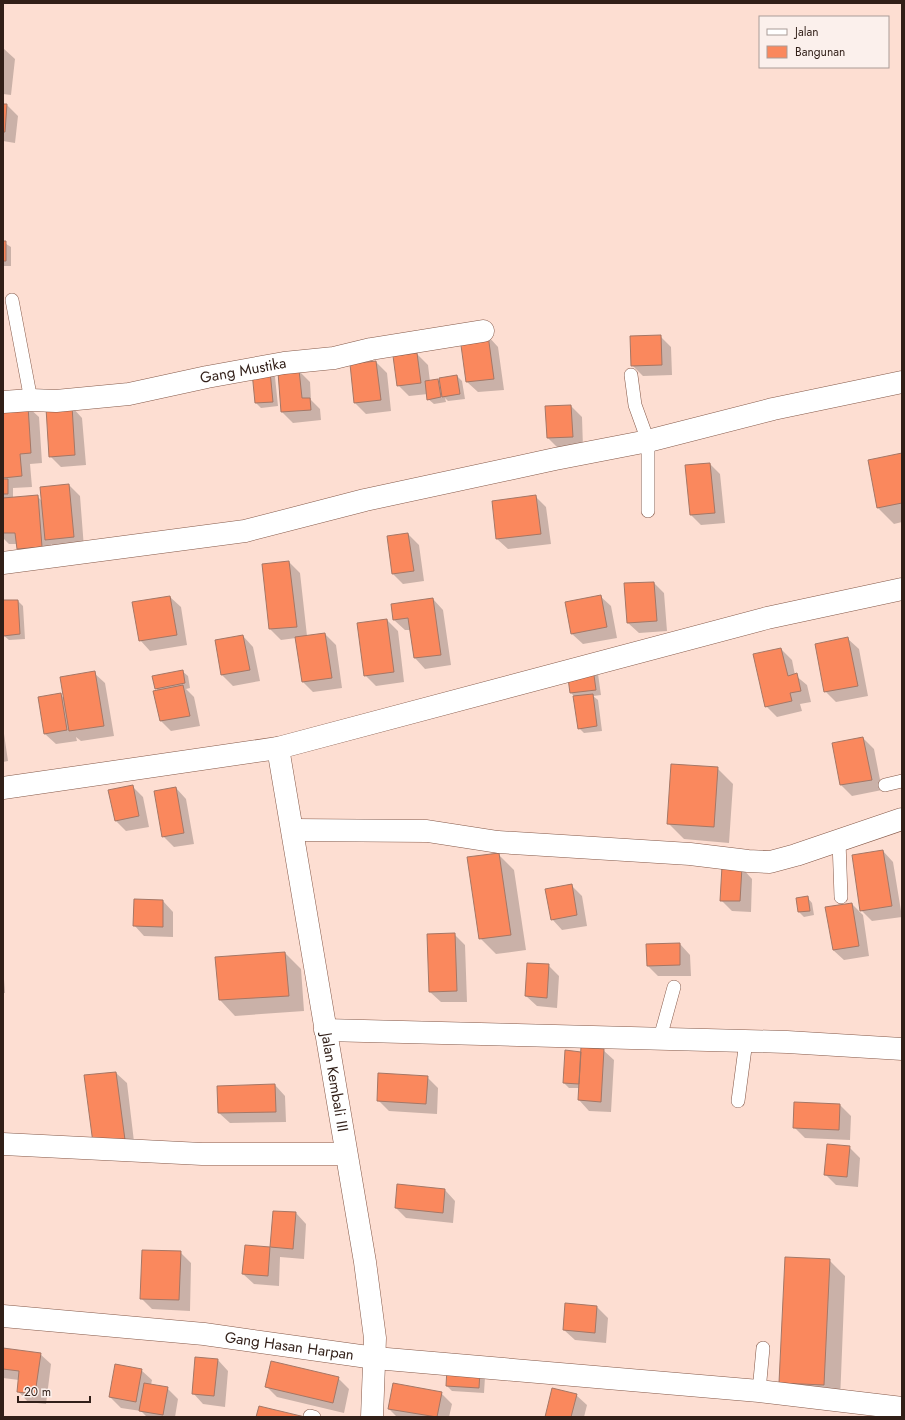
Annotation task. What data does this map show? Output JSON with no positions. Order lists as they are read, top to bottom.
{
  "streets": {
    "street": ["Gang Mustika", "Jalan Kembali III", "Gang Hasan Harpan"]
  },
  "crossings": [
    ["Jalan Kembali III", "Gang Hasan Harpan"]
  ],
  "legend": ["Jalan", "Bangunan"],
  "scale_bar": "20 m"
}
